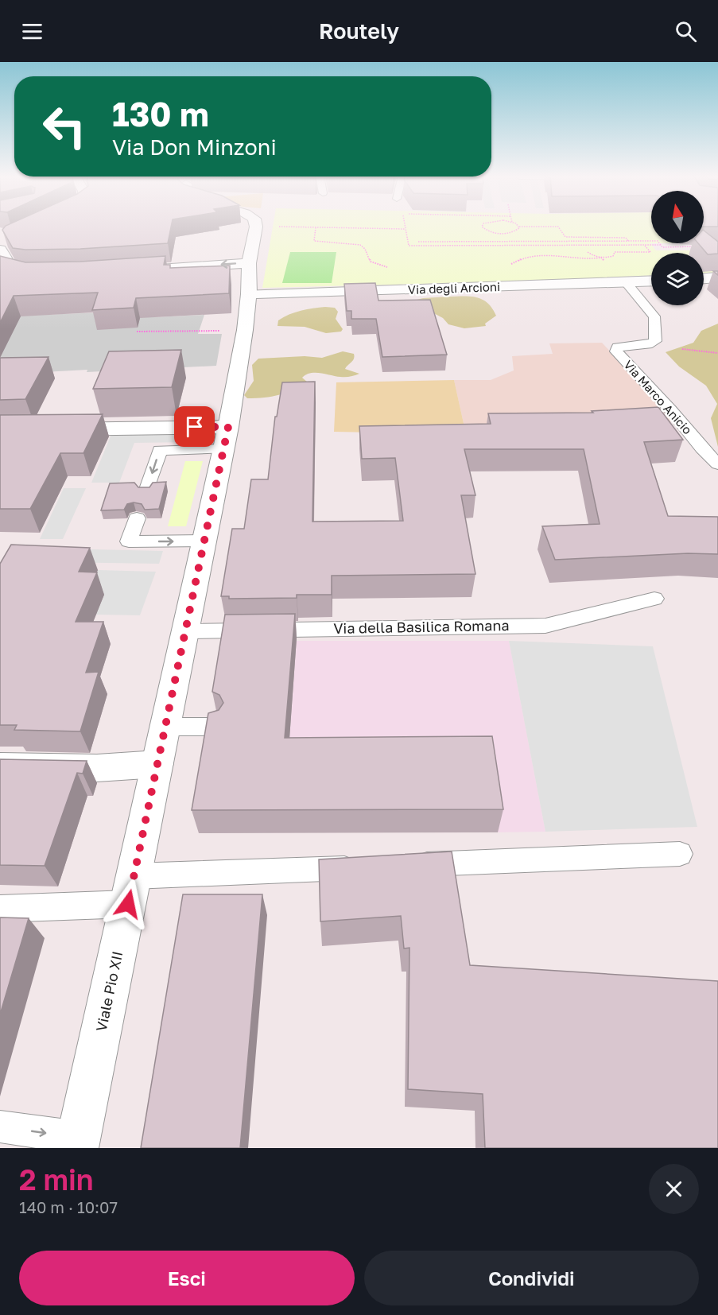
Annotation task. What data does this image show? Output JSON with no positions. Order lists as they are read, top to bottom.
{
  "streets": {
    "street": ["Via degli Arcioni", "Viale Pio XII"],
    "lane": ["Via Marco Anicio", "Via della Basilica Romana"]
  },
  "crossings": [
    ["Via degli Arcioni", "Via Marco Anicio"],
    ["Via degli Arcioni", "Viale Pio XII"],
    ["Via della Basilica Romana", "Viale Pio XII"]
  ],
  "north": "top",
  "page": {
    "header": "Routely",
    "turn": ["130 m", "Via Don Minzoni"],
    "heading": ["2 min", "140 m · 10:07"],
    "buttons": ["Esci", "Condividi"]
  }
}
